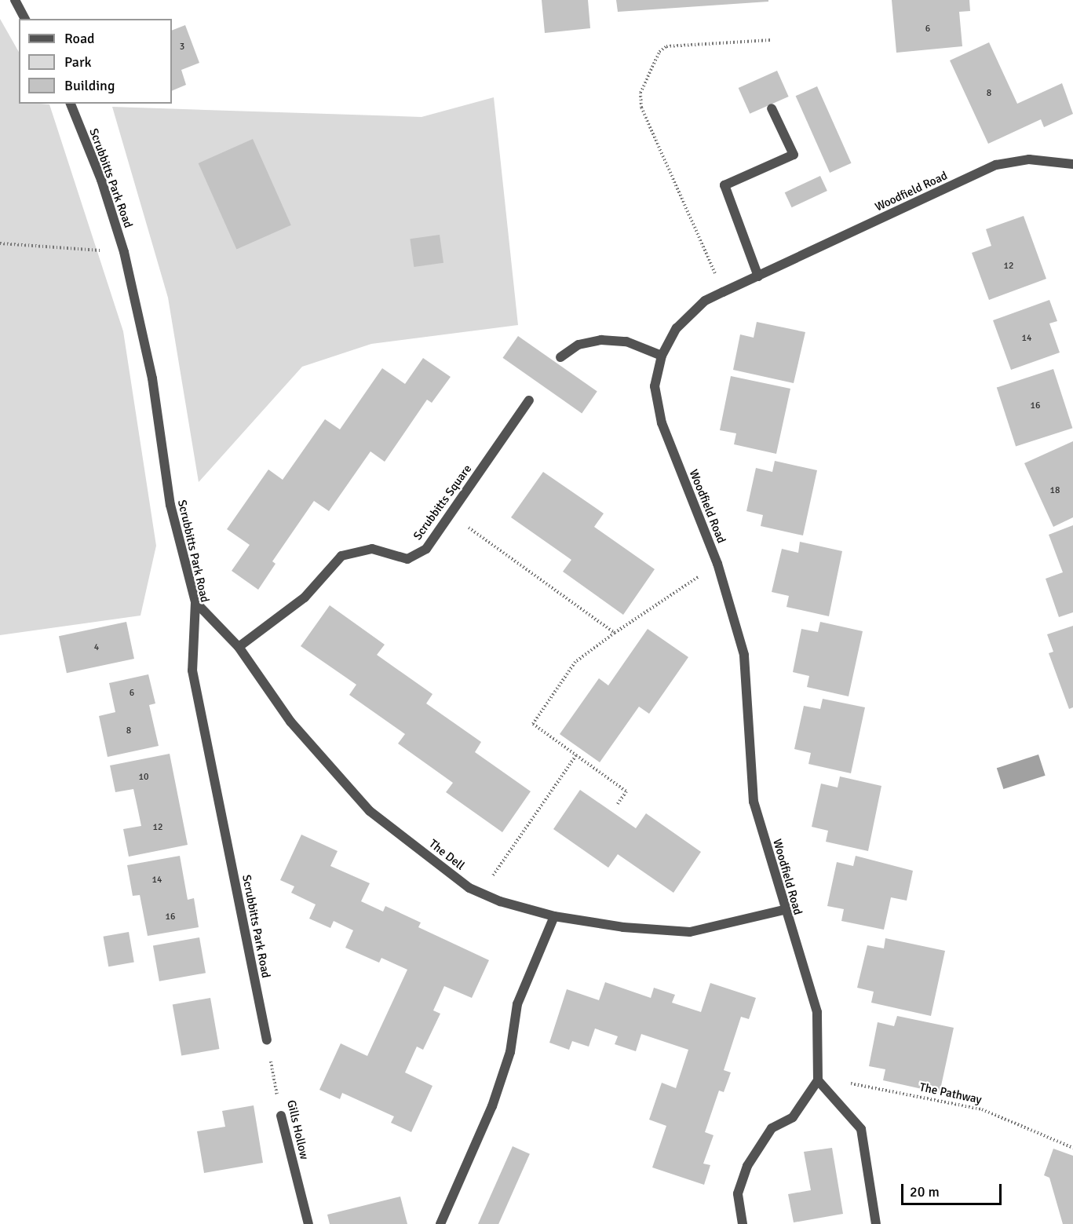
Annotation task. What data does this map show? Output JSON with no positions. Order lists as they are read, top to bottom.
{
  "streets": {
    "street": [
      "Scrubbitts Park Road",
      "Woodfield Road",
      "Scrubbitts Square",
      "The Dell",
      "Gills Hollow"
    ],
    "path": ["The Pathway"]
  },
  "crossings": [
    ["Scrubbitts Park Road", "The Dell"],
    ["Scrubbitts Park Road", "Gills Hollow"],
    ["Woodfield Road", "The Dell"],
    ["Woodfield Road", "The Pathway"],
    ["Scrubbitts Square", "The Dell"]
  ],
  "house_numbers": [
    "6",
    "3",
    "8",
    "12",
    "14",
    "16",
    "18",
    "4",
    "6",
    "8",
    "10",
    "12",
    "14",
    "16"
  ],
  "legend": ["Road", "Park", "Building"],
  "scale_bar": "20 m"
}
